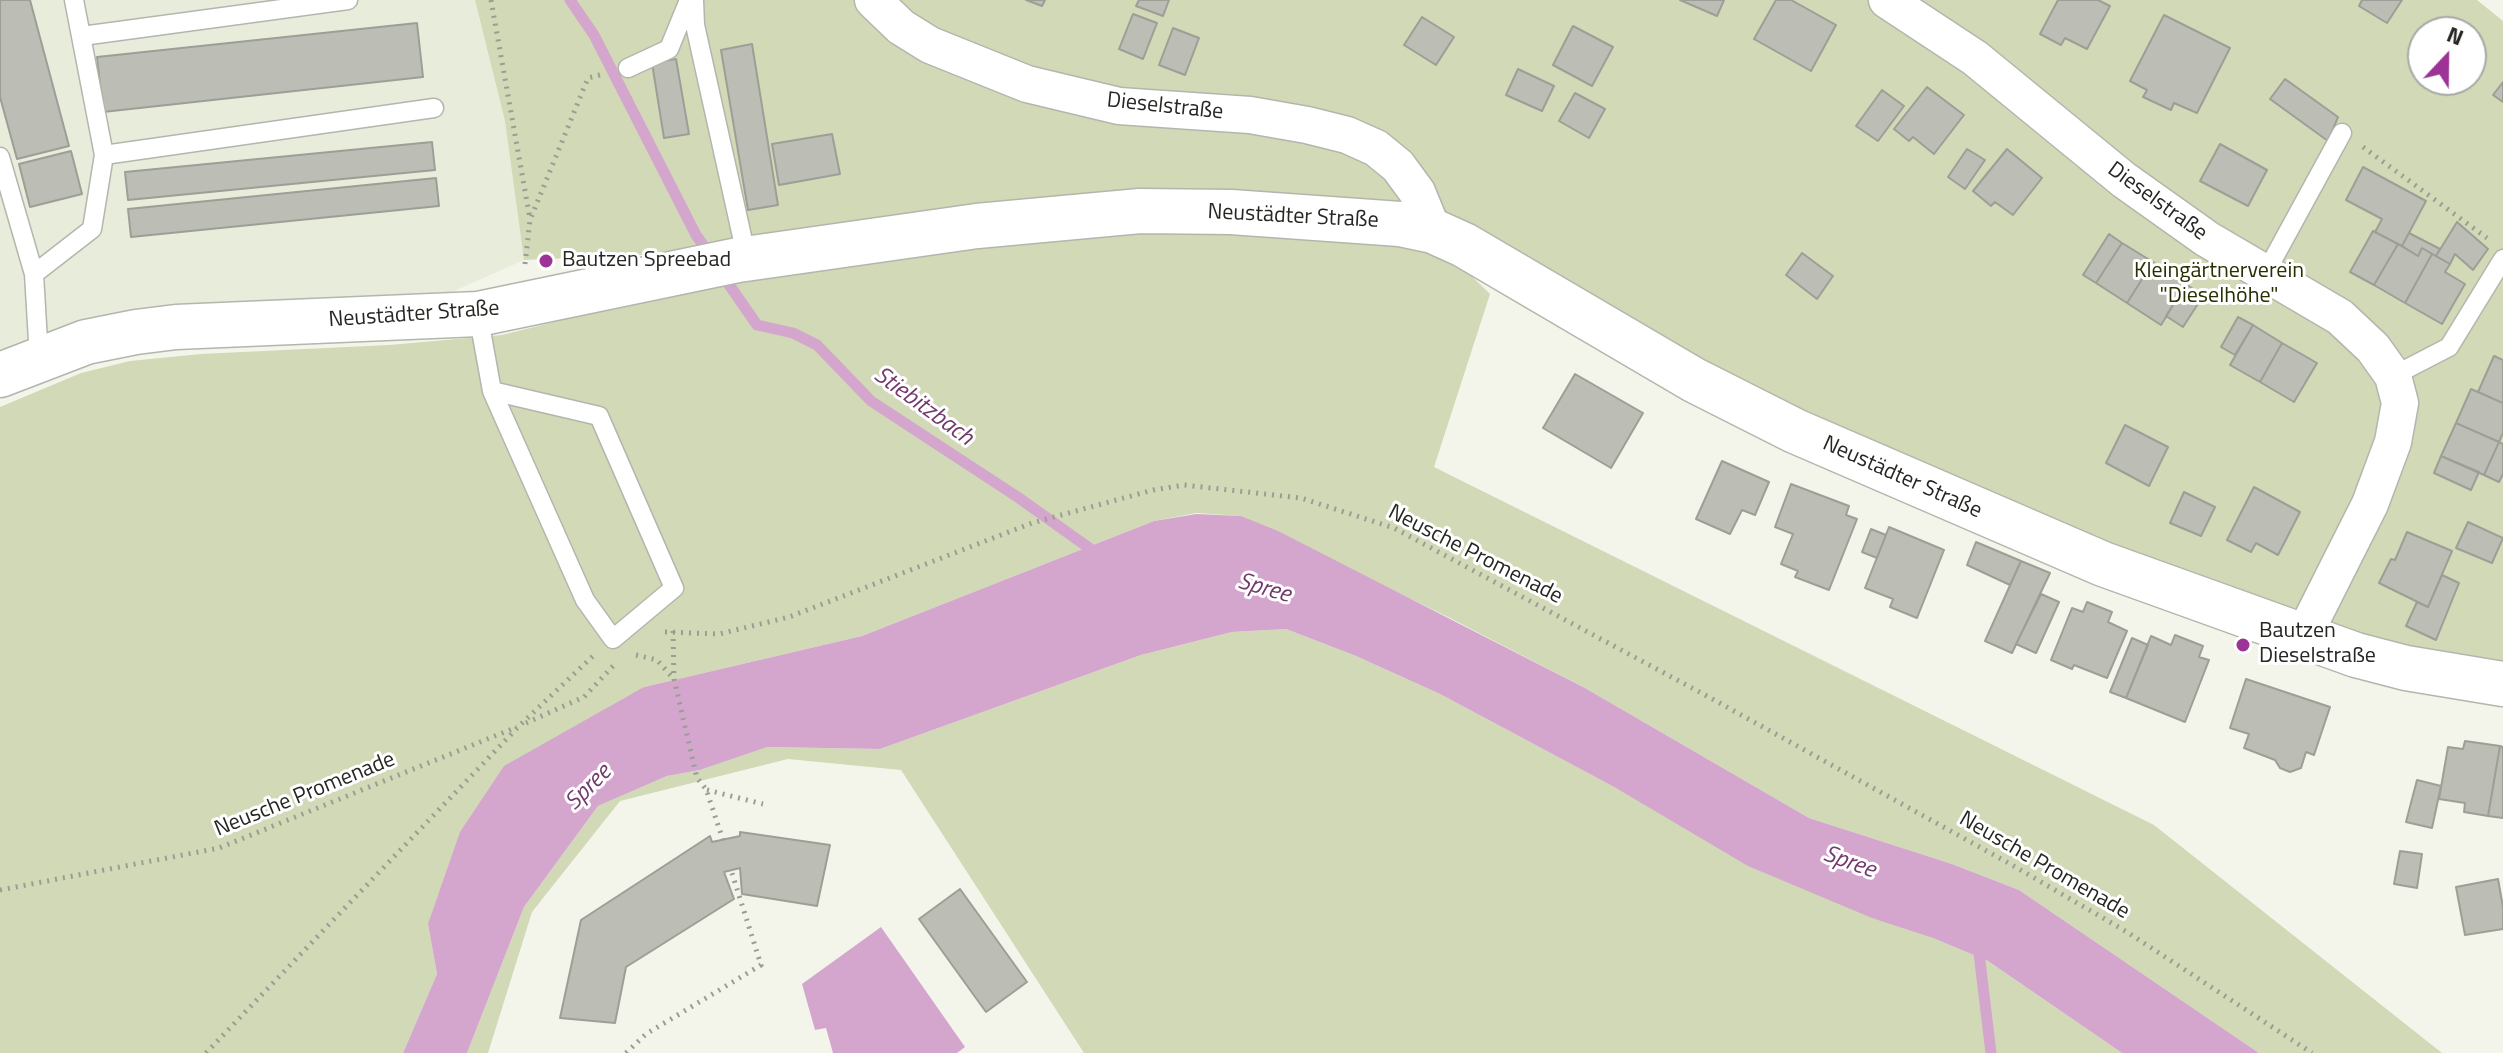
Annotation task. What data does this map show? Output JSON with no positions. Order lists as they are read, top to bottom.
{
  "streets": {
    "street": ["Dieselstraße", "Neustädter Straße"],
    "path": ["Neusche Promenade"]
  },
  "crossings": [
    ["Dieselstraße", "Neustädter Straße"]
  ],
  "water": ["Stiebitzbach", "Spree"],
  "parks": ["Kleingärtnerverein \"Dieselhöhe\""],
  "places": ["Bautzen Spreebad", "Bautzen Dieselstraße"],
  "north": "top"
}
